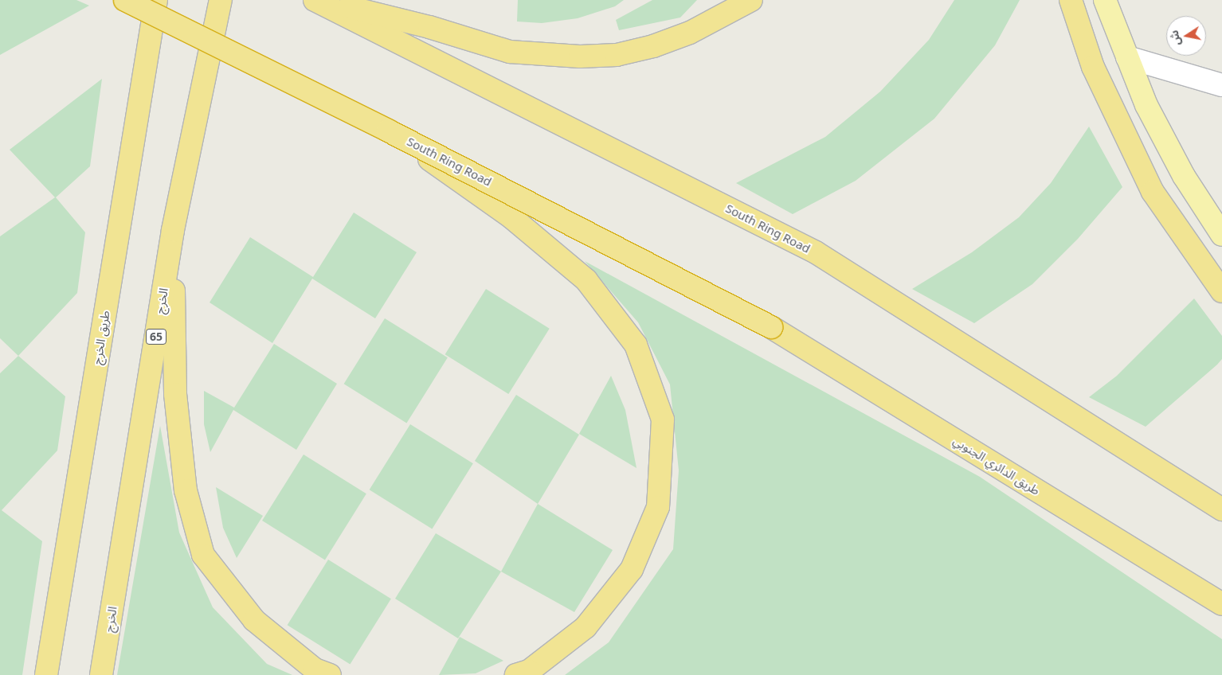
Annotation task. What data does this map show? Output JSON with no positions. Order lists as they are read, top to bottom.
{
  "streets": {
    "highway": [
      "South Ring Road",
      "الخرج",
      "65",
      "طريق الخرج",
      "طريق الدائري الجنوبي"
    ]
  },
  "crossings": [
    ["South Ring Road", "طريق الدائري الجنوبي"]
  ],
  "north": "left"
}
